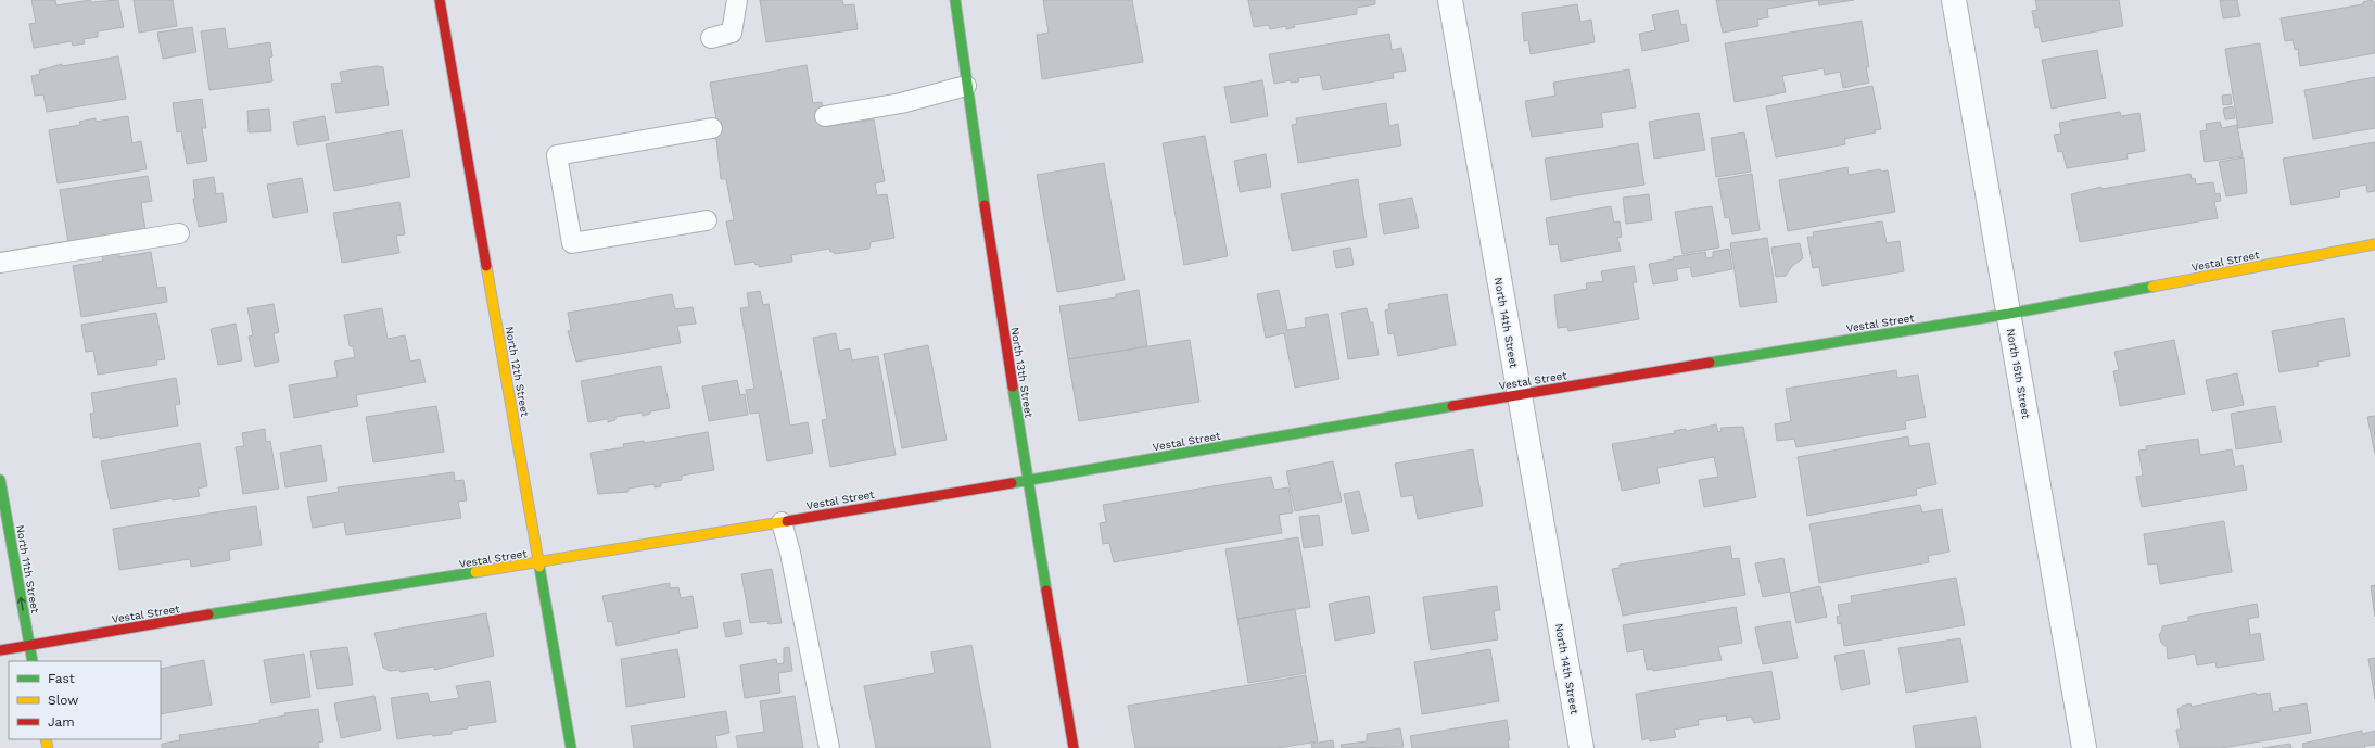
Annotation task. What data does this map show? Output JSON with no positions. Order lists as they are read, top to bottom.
{
  "streets": {
    "street": [
      "Vestal Street",
      "North 14th Street",
      "North 12th Street",
      "North 13th Street",
      "North 15th Street",
      "North 11th Street"
    ]
  },
  "crossings": [
    ["Vestal Street", "North 14th Street"],
    ["Vestal Street", "North 12th Street"],
    ["Vestal Street", "North 13th Street"],
    ["Vestal Street", "North 15th Street"],
    ["Vestal Street", "North 11th Street"]
  ],
  "one_way": ["North 11th Street"],
  "legend": ["Fast", "Slow", "Jam"]
}
